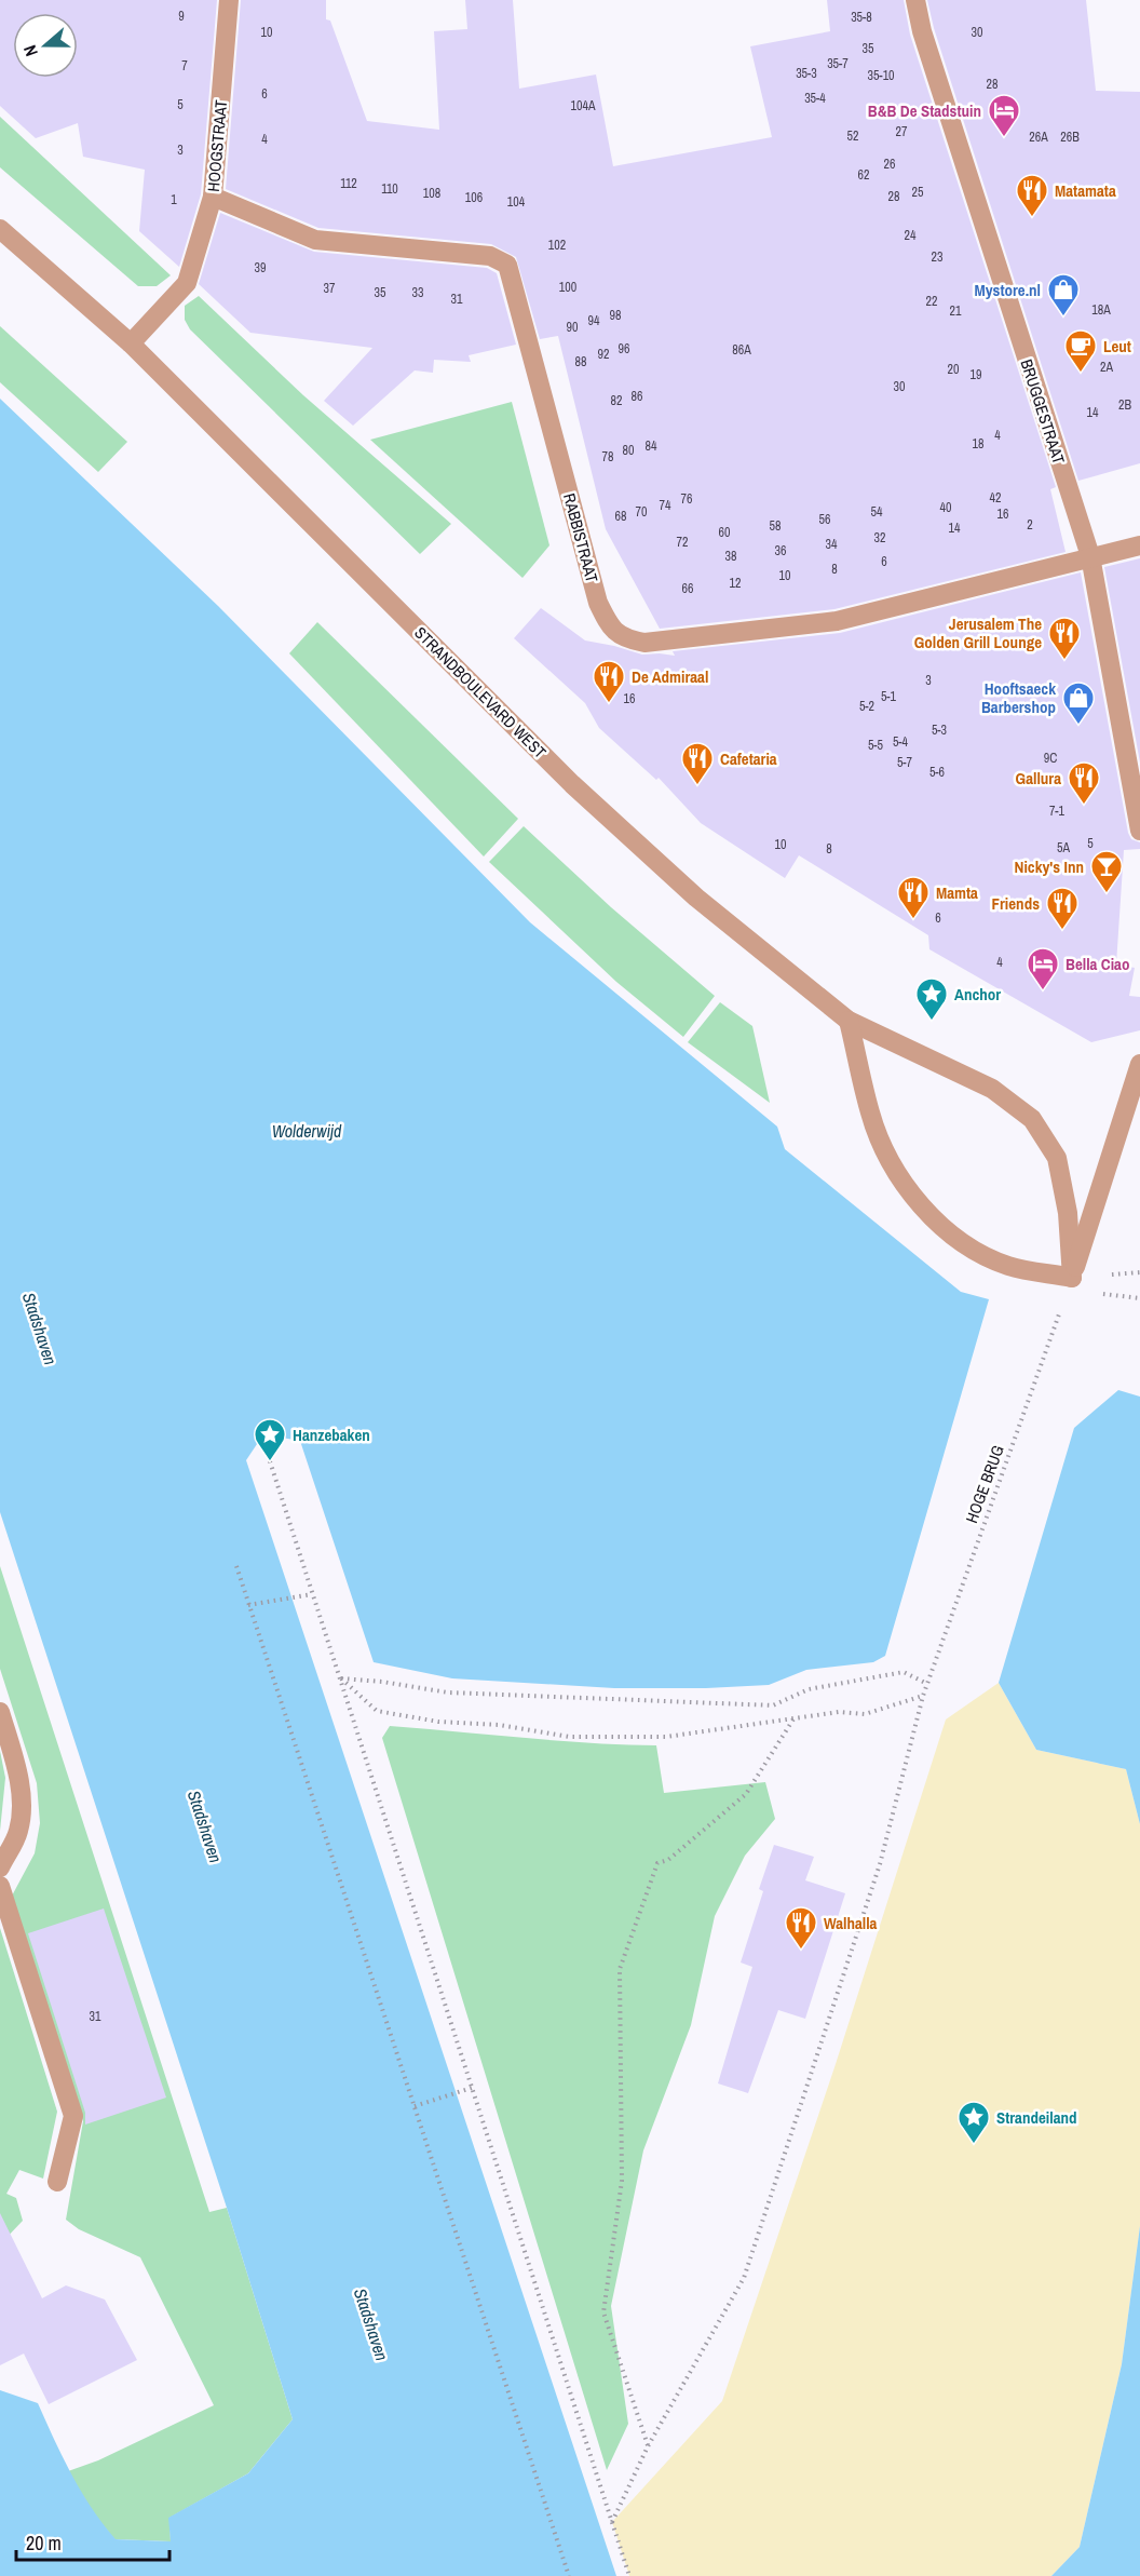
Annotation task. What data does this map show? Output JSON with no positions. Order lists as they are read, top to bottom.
{
  "streets": {
    "street": [
      "HOOGSTRAAT",
      "BRUGGESTRAAT",
      "RABBISTRAAT",
      "STRANDBOULEVARD WEST"
    ],
    "path": ["HOGE BRUG"]
  },
  "crossings": [
    ["HOOGSTRAAT", "RABBISTRAAT"],
    ["HOOGSTRAAT", "STRANDBOULEVARD WEST"],
    ["BRUGGESTRAAT", "RABBISTRAAT"]
  ],
  "water": ["Wolderwijd", "Stadshaven"],
  "places": {
    "hotel": ["B&B De Stadstuin", "Bella Ciao"],
    "restaurant": [
      "Matamata",
      "Jerusalem The Golden Grill Lounge",
      "De Admiraal",
      "Cafetaria",
      "Gallura",
      "Mamta",
      "Friends",
      "Walhalla"
    ],
    "shop": ["Mystore.nl", "Hooftsaeck Barbershop"],
    "cafe": ["Leut"],
    "bar": ["Nicky's Inn"],
    "place": ["Anchor", "Hanzebaken", "Strandeiland"]
  },
  "house_numbers": [
    "9",
    "35-8",
    "10",
    "30",
    "35",
    "35-7",
    "7",
    "35-3",
    "35-10",
    "28",
    "6",
    "35-4",
    "5",
    "104A",
    "27",
    "52",
    "26A",
    "26B",
    "4",
    "3",
    "26",
    "62",
    "112",
    "110",
    "25",
    "108",
    "28",
    "106",
    "1",
    "104",
    "24",
    "102",
    "23",
    "39",
    "100",
    "37",
    "35",
    "33",
    "31",
    "22",
    "18A",
    "21",
    "98",
    "94",
    "90",
    "96",
    "86A",
    "92",
    "88",
    "2A",
    "20",
    "19",
    "30",
    "86",
    "82",
    "2B",
    "14",
    "4",
    "18",
    "84",
    "80",
    "78",
    "42",
    "76",
    "74",
    "40",
    "70",
    "54",
    "16",
    "68",
    "56",
    "2",
    "58",
    "14",
    "60",
    "32",
    "72",
    "34",
    "36",
    "38",
    "6",
    "8",
    "10",
    "12",
    "66",
    "3",
    "5-1",
    "16",
    "5-2",
    "5-3",
    "5-4",
    "5-5",
    "9C",
    "5-7",
    "5-6",
    "7-1",
    "5",
    "10",
    "5A",
    "8",
    "6",
    "4",
    "31"
  ],
  "scale_bar": "20 m",
  "north": "left"
}
